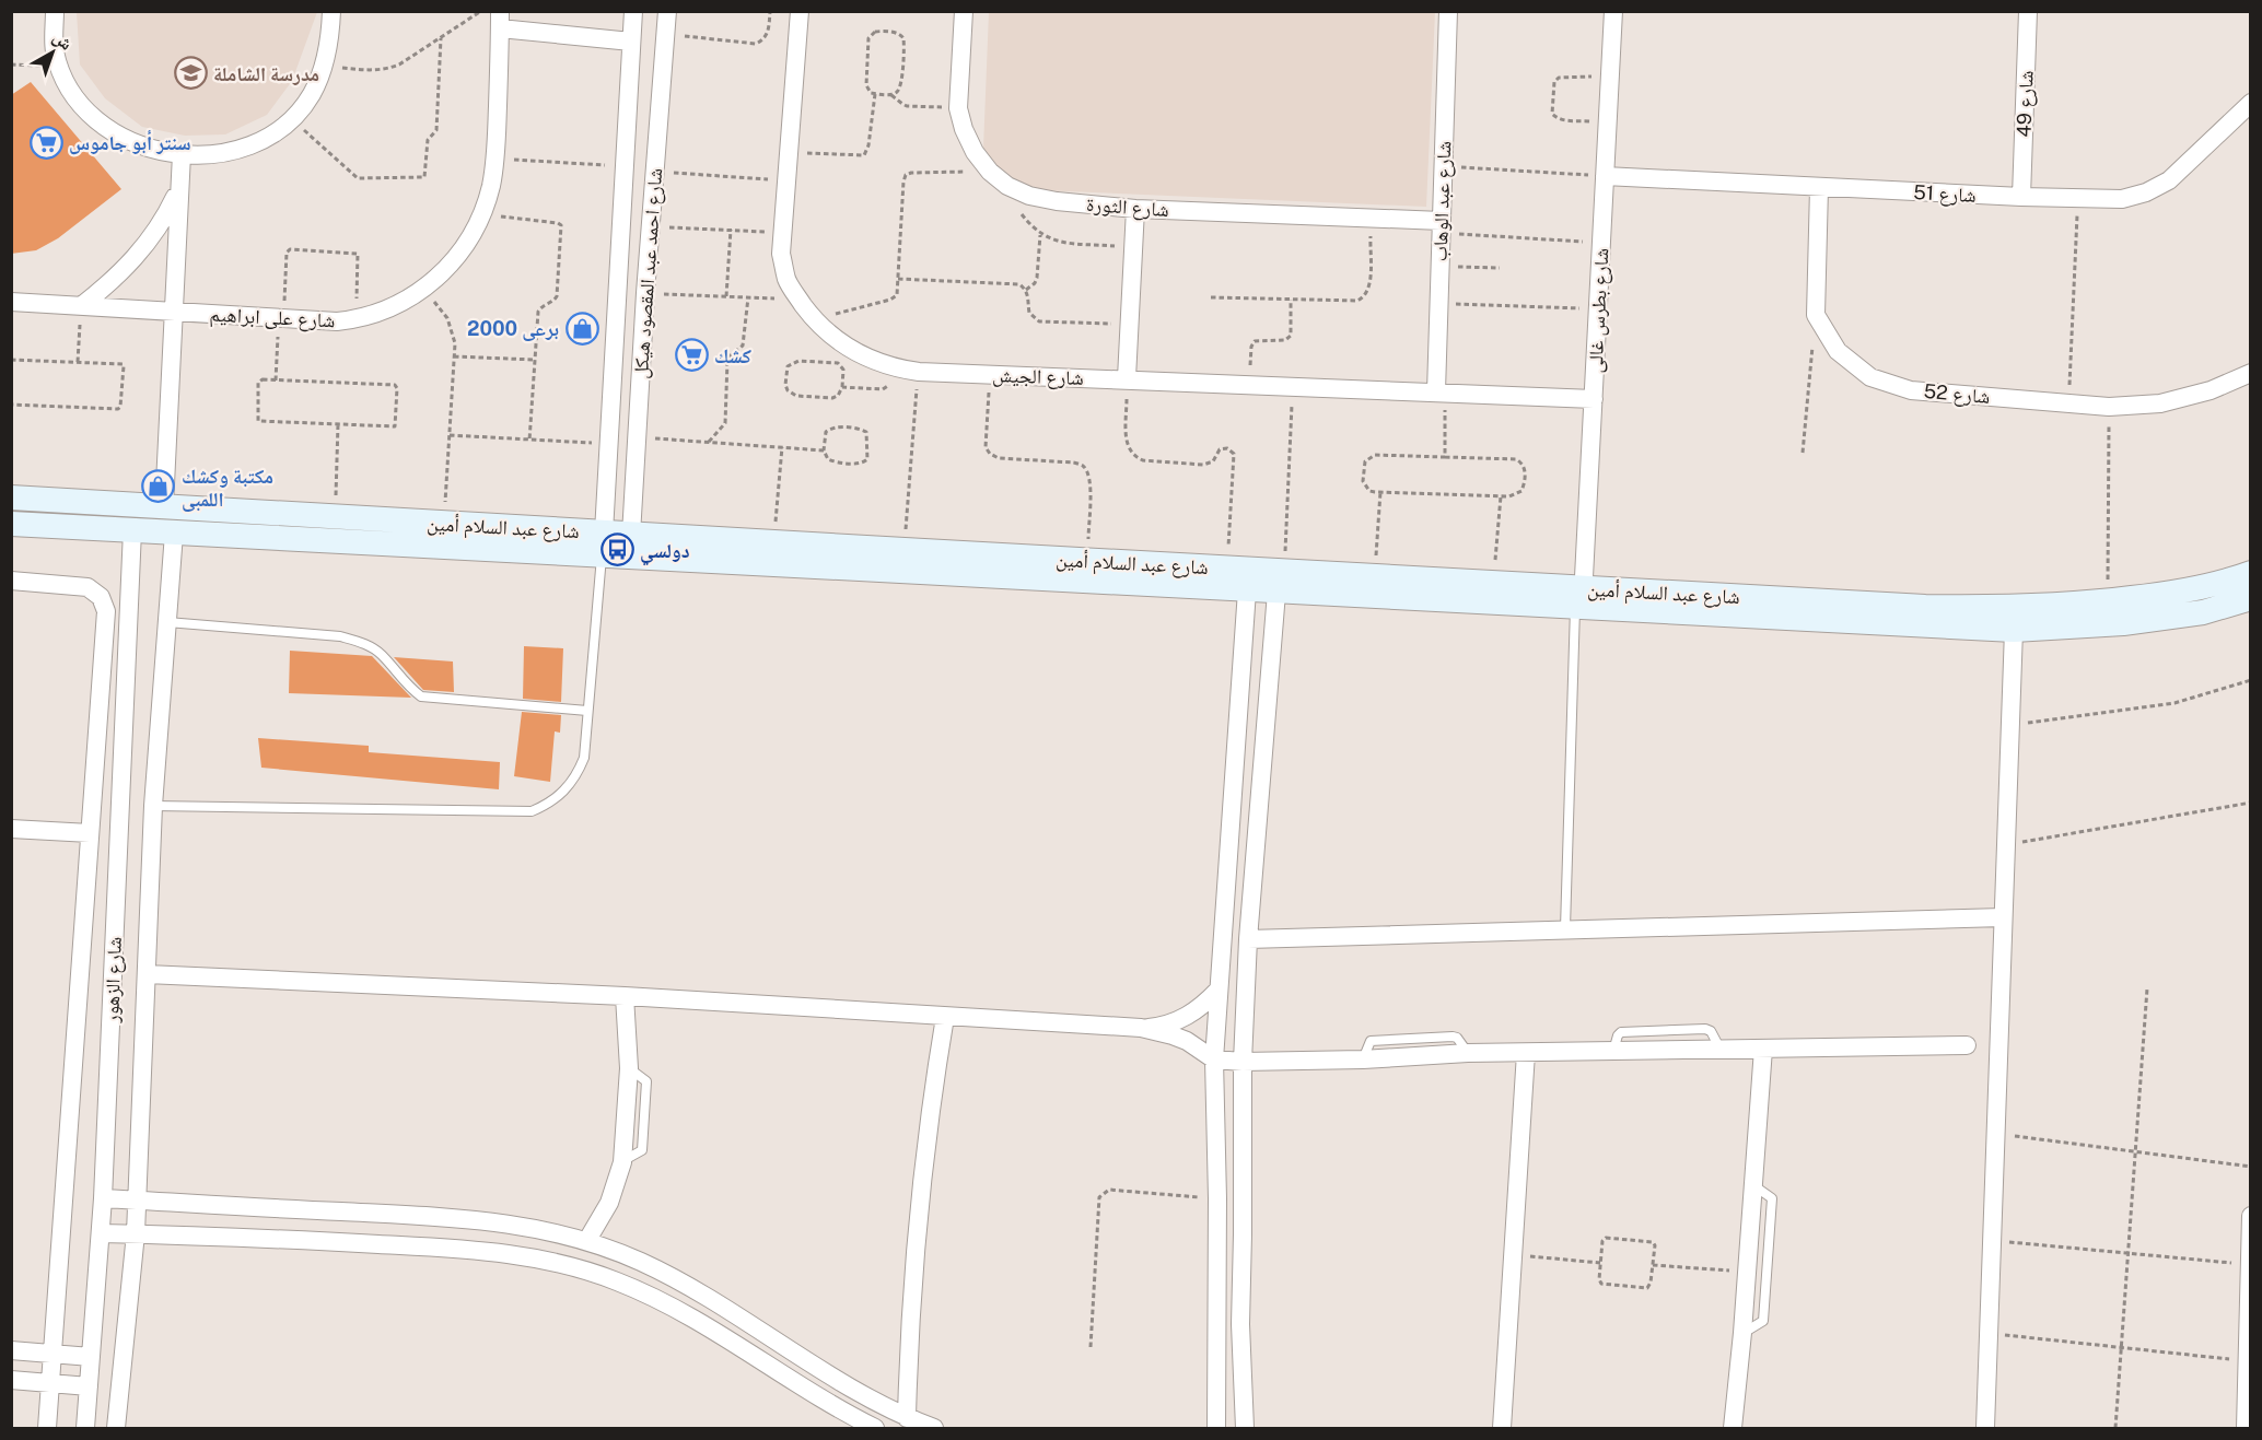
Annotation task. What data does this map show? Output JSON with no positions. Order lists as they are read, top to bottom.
{
  "streets": {
    "street": [
      "شارع 49",
      "شارع 51",
      "شارع عبد الوهاب",
      "شارع الثورة",
      "شارع احمد عبد المقصود هيكل",
      "شارع بطرس غالى",
      "شارع على ابراهيم",
      "شارع الجيش",
      "شارع 52",
      "شارع عبد السلام أمين",
      "شارع الزهور"
    ]
  },
  "crossings": [
    ["شارع 49", "شارع 51"],
    ["شارع 51", "شارع بطرس غالى"],
    ["شارع عبد الوهاب", "شارع الثورة"],
    ["شارع عبد الوهاب", "شارع الجيش"],
    ["شارع احمد عبد المقصود هيكل", "شارع عبد السلام أمين"],
    ["شارع بطرس غالى", "شارع الجيش"],
    ["شارع بطرس غالى", "شارع عبد السلام أمين"],
    ["شارع عبد السلام أمين", "شارع الزهور"]
  ],
  "places": {
    "school or university": ["مدرسة الشاملة"],
    "supermarket": ["سنتر أبو جاموس", "كشك"],
    "shop": ["برعى 2000", "مكتبة وكشك اللمبى"],
    "bus stop": ["دولسي"]
  },
  "north": "top right"
}
